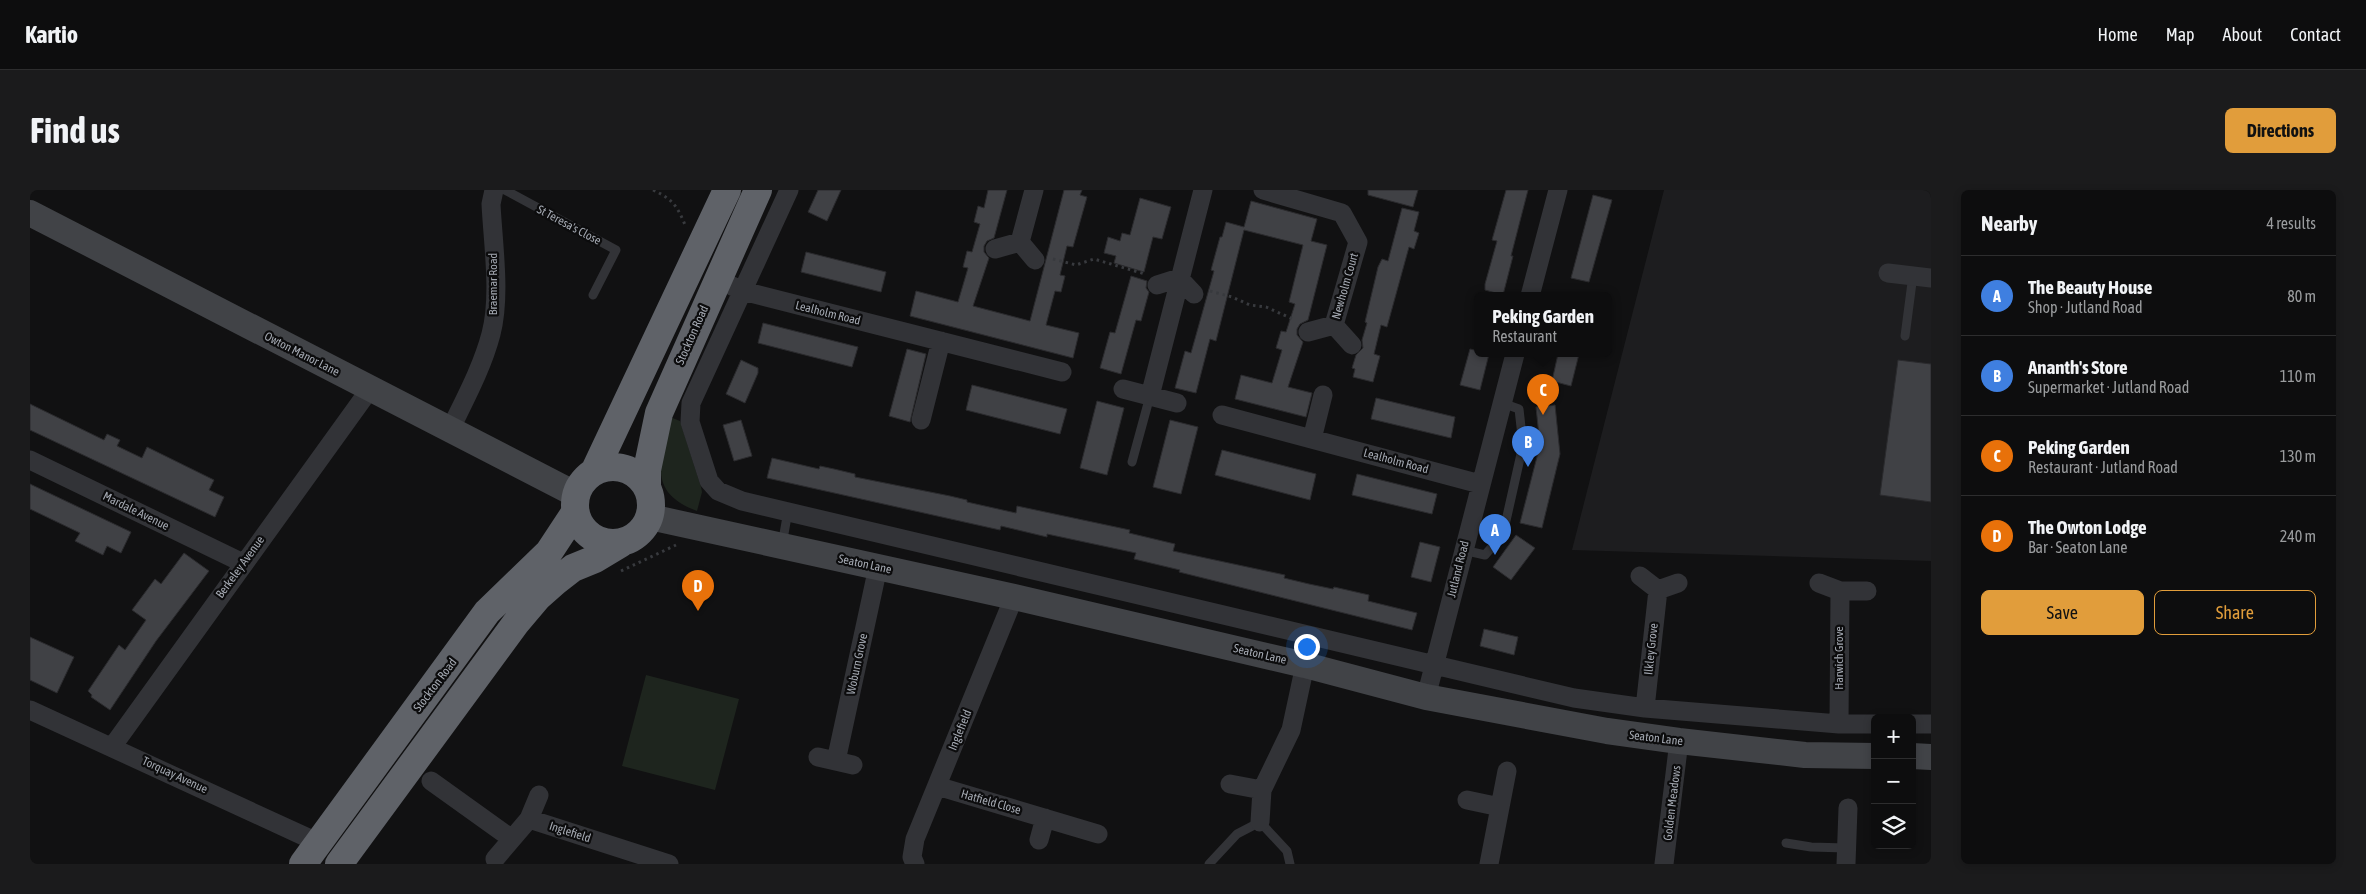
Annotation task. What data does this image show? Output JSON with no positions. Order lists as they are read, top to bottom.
{
  "streets": {
    "highway": ["Stockton Road"],
    "main road": ["Owton Manor Lane", "Seaton Lane"],
    "street": [
      "Braemar Road",
      "Newholm Court",
      "Lealholm Road",
      "Mardale Avenue",
      "Berkeley Avenue",
      "Jutland Road",
      "Ilkley Grove",
      "Harwich Grove",
      "Woburn Grove",
      "Inglefield",
      "Torquay Avenue",
      "Hatfield Close",
      "Golden Meadows"
    ],
    "lane": ["St Teresa's Close"]
  },
  "crossings": [
    ["Braemar Road", "Owton Manor Lane"],
    ["Lealholm Road", "Stockton Road"],
    ["Lealholm Road", "Jutland Road"],
    ["Stockton Road", "Owton Manor Lane"],
    ["Stockton Road", "Seaton Lane"],
    ["Stockton Road", "Torquay Avenue"],
    ["Owton Manor Lane", "Seaton Lane"],
    ["Owton Manor Lane", "Berkeley Avenue"],
    ["Mardale Avenue", "Berkeley Avenue"],
    ["Seaton Lane", "Jutland Road"],
    ["Seaton Lane", "Woburn Grove"],
    ["Seaton Lane", "Inglefield"],
    ["Seaton Lane", "Golden Meadows"],
    ["Berkeley Avenue", "Torquay Avenue"],
    ["Inglefield", "Hatfield Close"]
  ],
  "page": {
    "header": "Kartio",
    "nav": [
      "Home",
      "Map",
      "About",
      "Contact"
    ],
    "buttons": [
      "Directions",
      ["Save", "Share"]
    ],
    "title": "Find us",
    "heading": ["Nearby", "4 results"],
    "list": [
      {
        "mark": "A",
        "name": "The Beauty House",
        "note": "Shop · Jutland Road",
        "value": "80 m"
      },
      {
        "mark": "B",
        "name": "Ananth's Store",
        "note": "Supermarket · Jutland Road",
        "value": "110 m"
      },
      {
        "mark": "C",
        "name": "Peking Garden",
        "note": "Restaurant · Jutland Road",
        "value": "130 m"
      },
      {
        "mark": "D",
        "name": "The Owton Lodge",
        "note": "Bar · Seaton Lane",
        "value": "240 m"
      }
    ],
    "popup": ["Peking Garden", "Restaurant"],
    "pins": [
      "C",
      "B",
      "A",
      "D"
    ],
    "map_buttons": ["+", "−"]
  }
}
